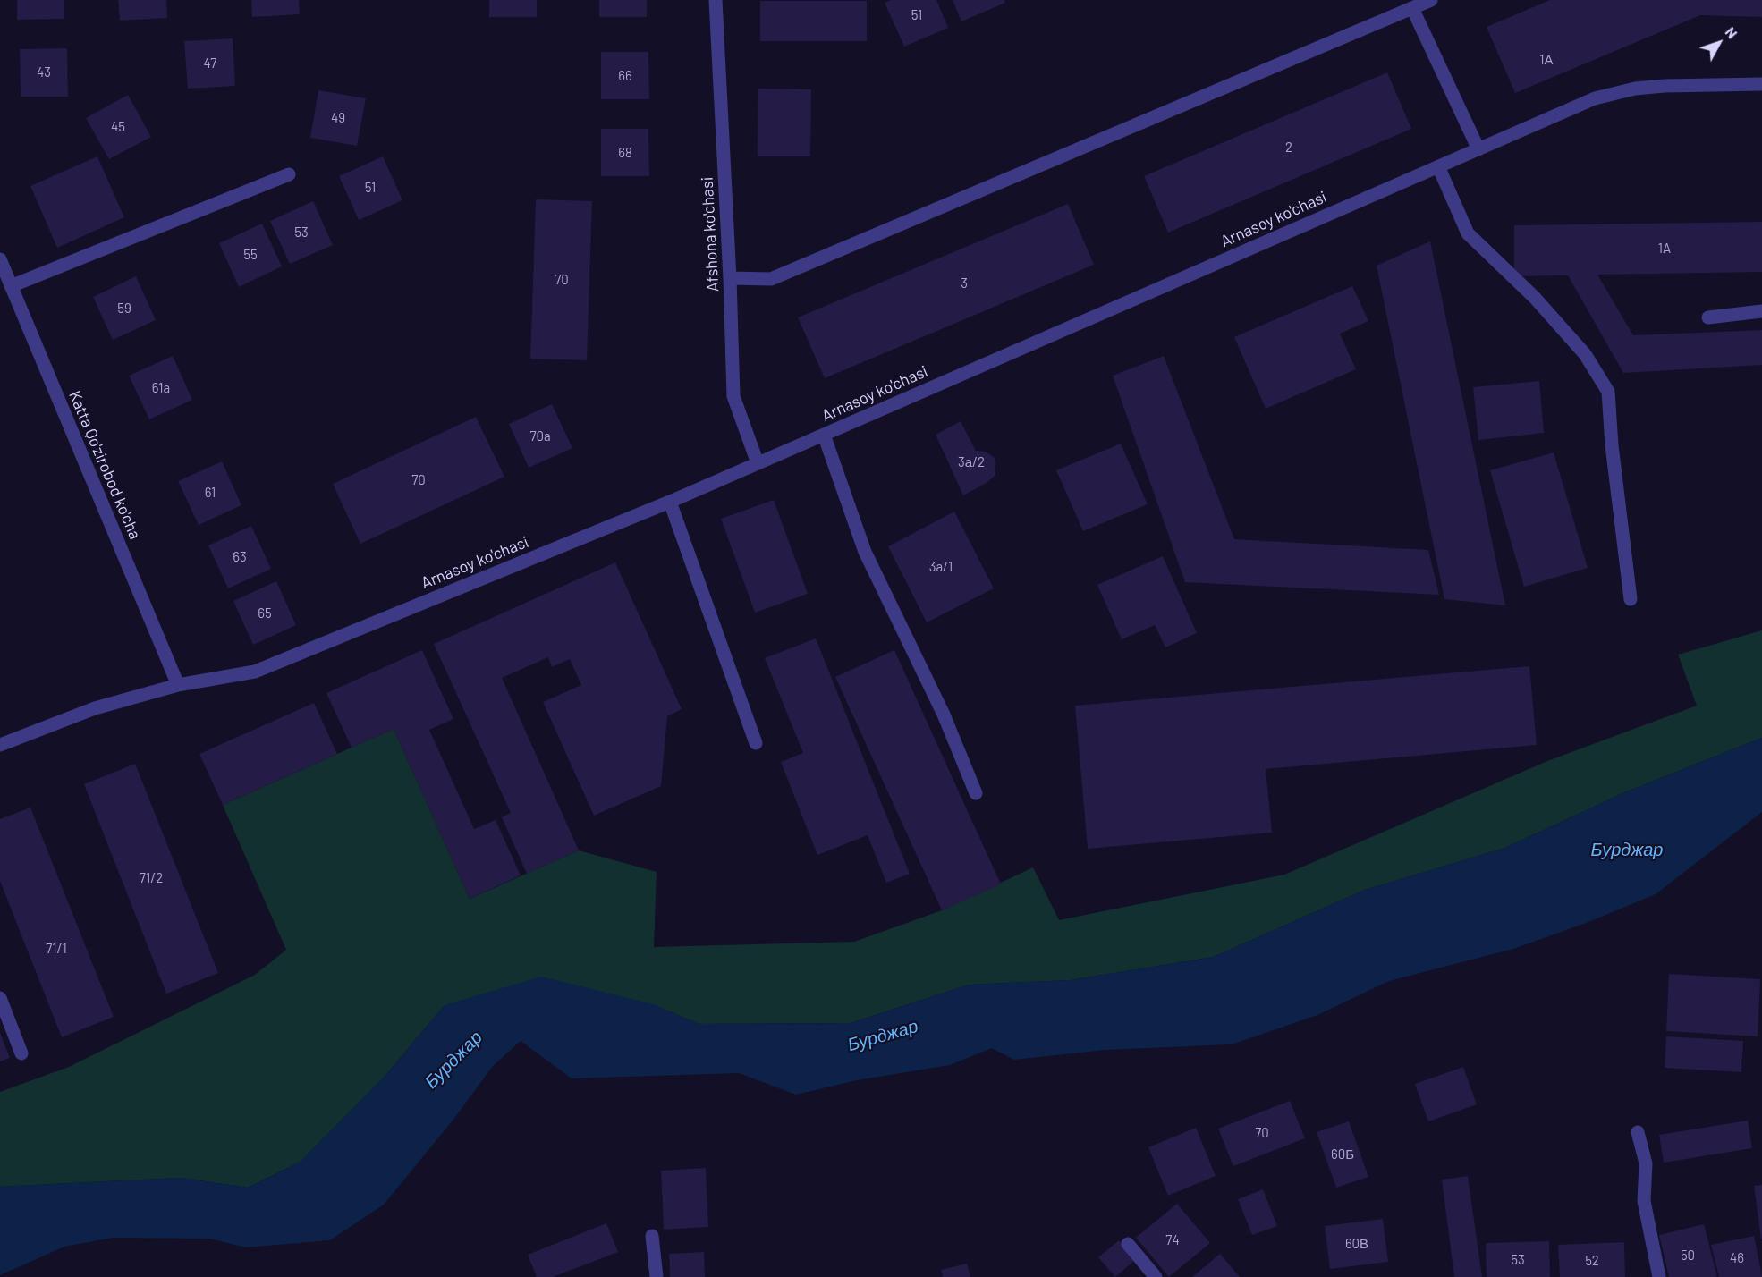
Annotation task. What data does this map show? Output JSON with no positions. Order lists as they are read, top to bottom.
{
  "streets": {
    "street": ["Arnasoy ko'chasi", "Afshona ko'chasi", "Katta Qo'zirobod ko'cha"]
  },
  "crossings": [
    ["Arnasoy ko'chasi", "Afshona ko'chasi"],
    ["Arnasoy ko'chasi", "Katta Qo'zirobod ko'cha"]
  ],
  "water": ["Бурджар"],
  "house_numbers": [
    "51",
    "1А",
    "47",
    "43",
    "66",
    "49",
    "45",
    "2",
    "68",
    "51",
    "53",
    "1A",
    "55",
    "70",
    "3",
    "59",
    "61a",
    "70a",
    "3а/2",
    "70",
    "61",
    "63",
    "3a/1",
    "65",
    "71/2",
    "71/1",
    "70",
    "60Б",
    "74",
    "60В",
    "50",
    "46",
    "53",
    "52"
  ],
  "north": "top right"
}
